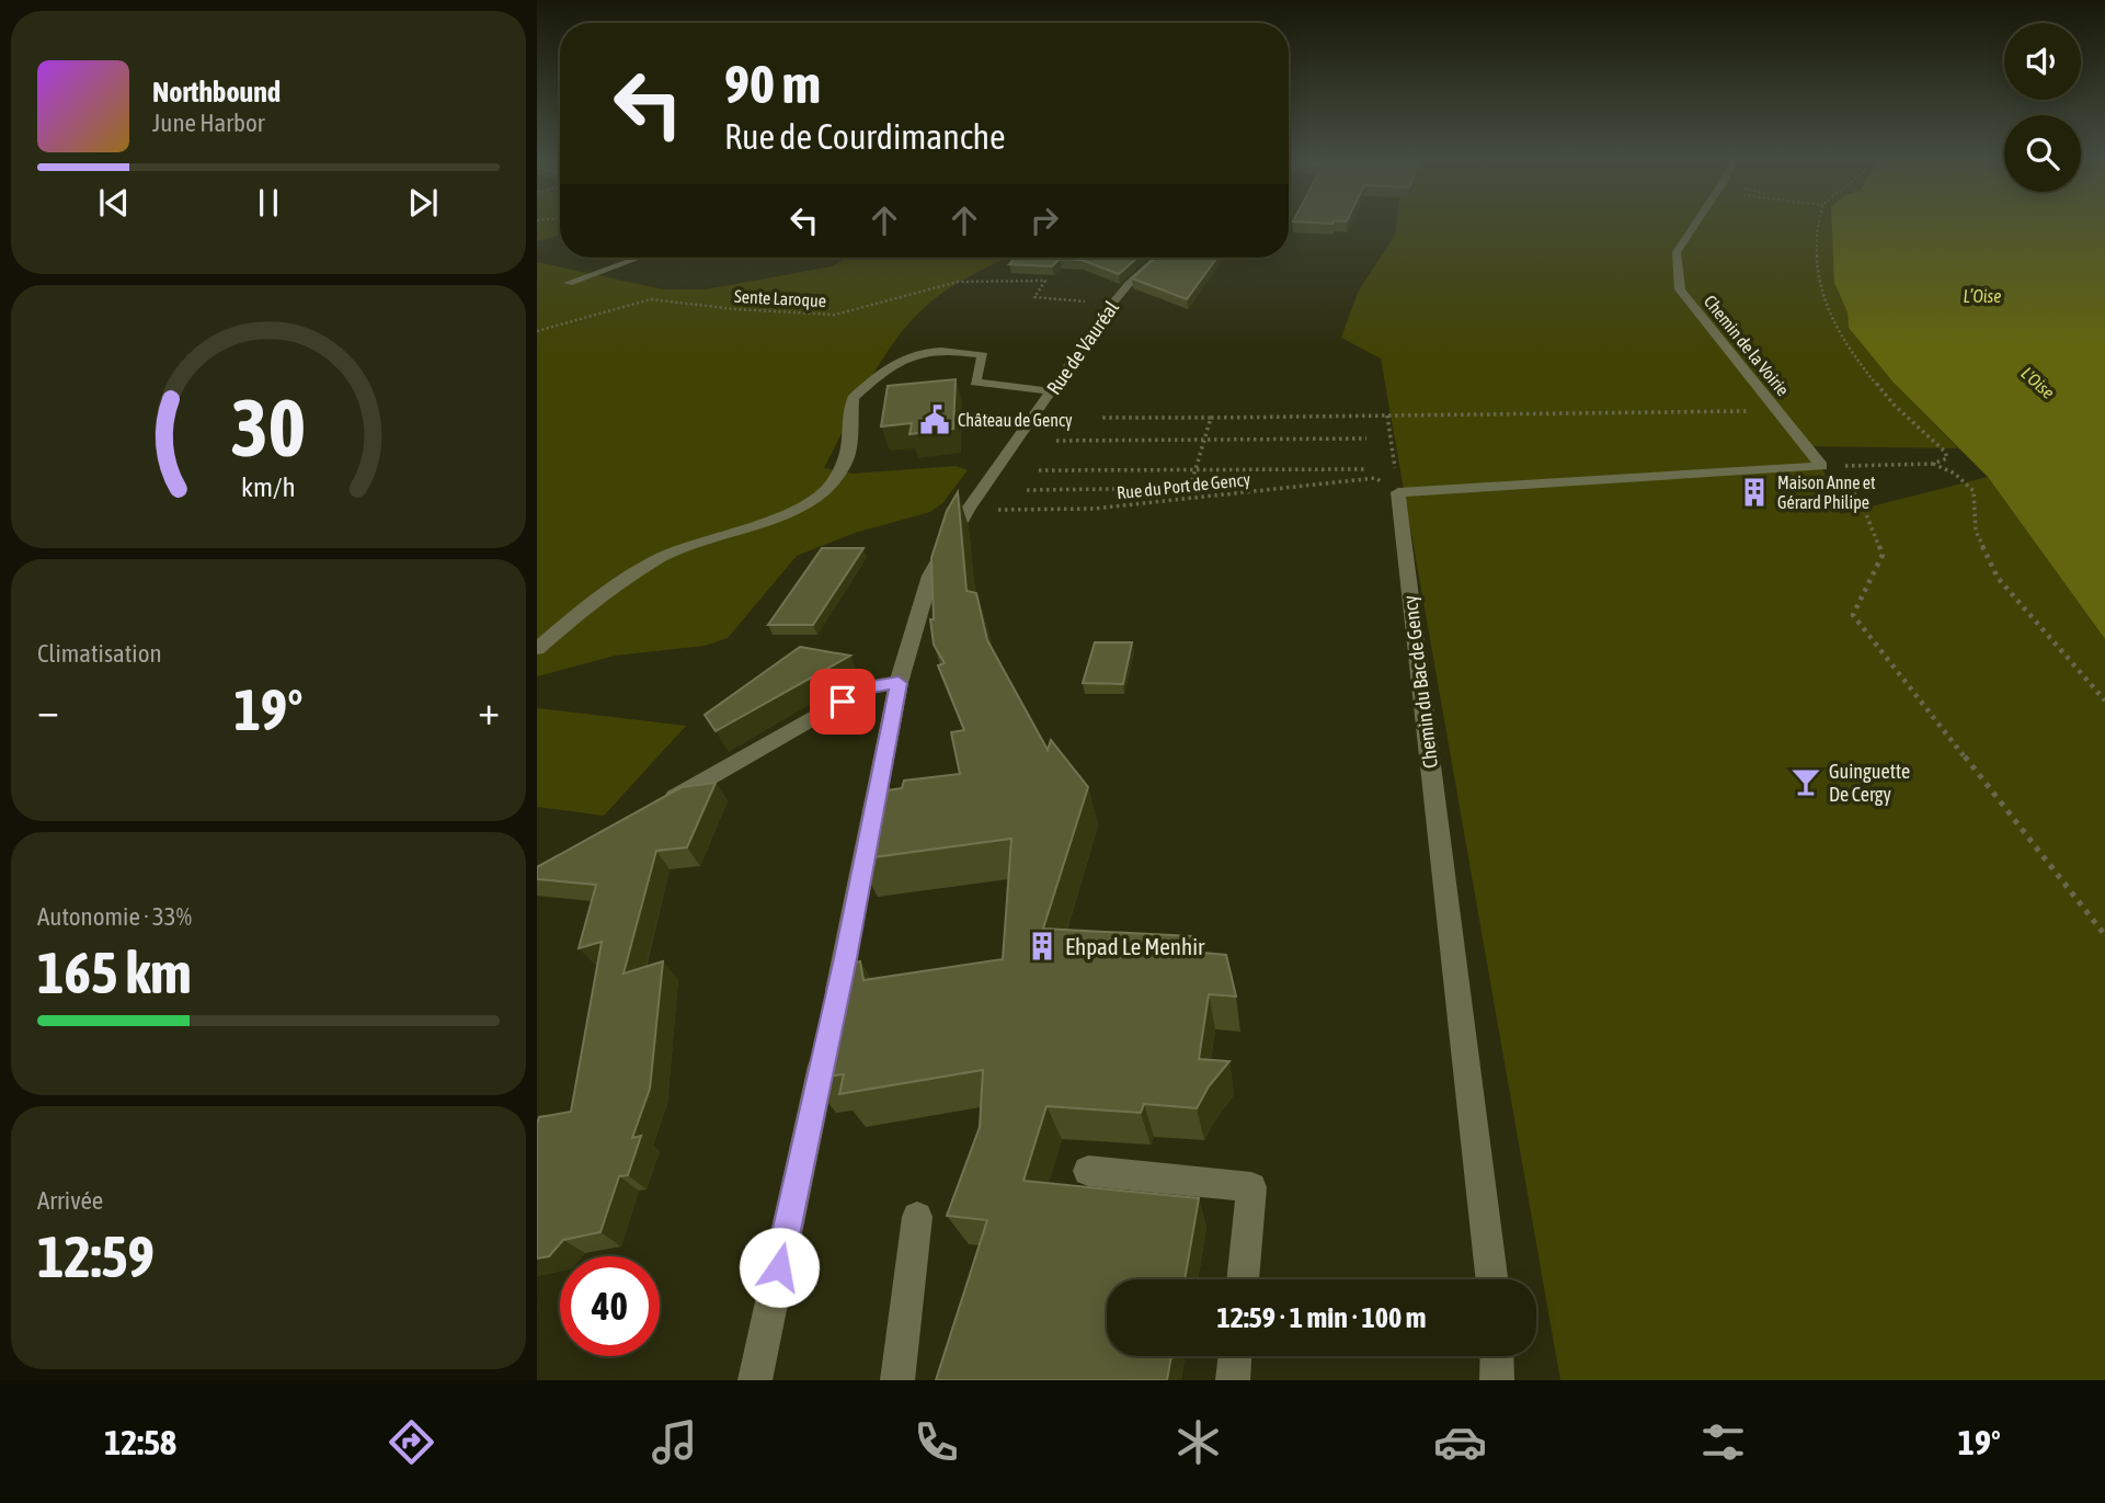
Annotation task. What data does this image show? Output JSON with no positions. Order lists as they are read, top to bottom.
{
  "streets": {
    "street": ["Chemin de la Voirie", "Rue de Vauréal", "Chemin du Bac de Gency"],
    "path": ["Sente Laroque", "Rue du Port de Gency"]
  },
  "crossings": [
    ["Rue de Vauréal", "Rue du Port de Gency"],
    ["Rue du Port de Gency", "Chemin du Bac de Gency"]
  ],
  "water": ["L’Oise", "L'Oise"],
  "places": {
    "public building": ["Château de Gency"],
    "building": ["Maison Anne et Gérard Philipe", "Ehpad Le Menhir"],
    "bar": ["Guinguette De Cergy"]
  },
  "page": {
    "turn": ["90 m", "Rue de Courdimanche"],
    "song": ["Northbound", "June Harbor"],
    "tile": [
      "Climatisation",
      ["Autonomie · 33%", "165 km"],
      ["Arrivée", "12:59"]
    ],
    "heat": ["−", "19°", "+"],
    "limit": "40",
    "trip": "12:59 · 1 min · 100 m",
    "tabs": ["12:58", "19°"],
    "gauge": ["30", "km/h"]
  }
}
